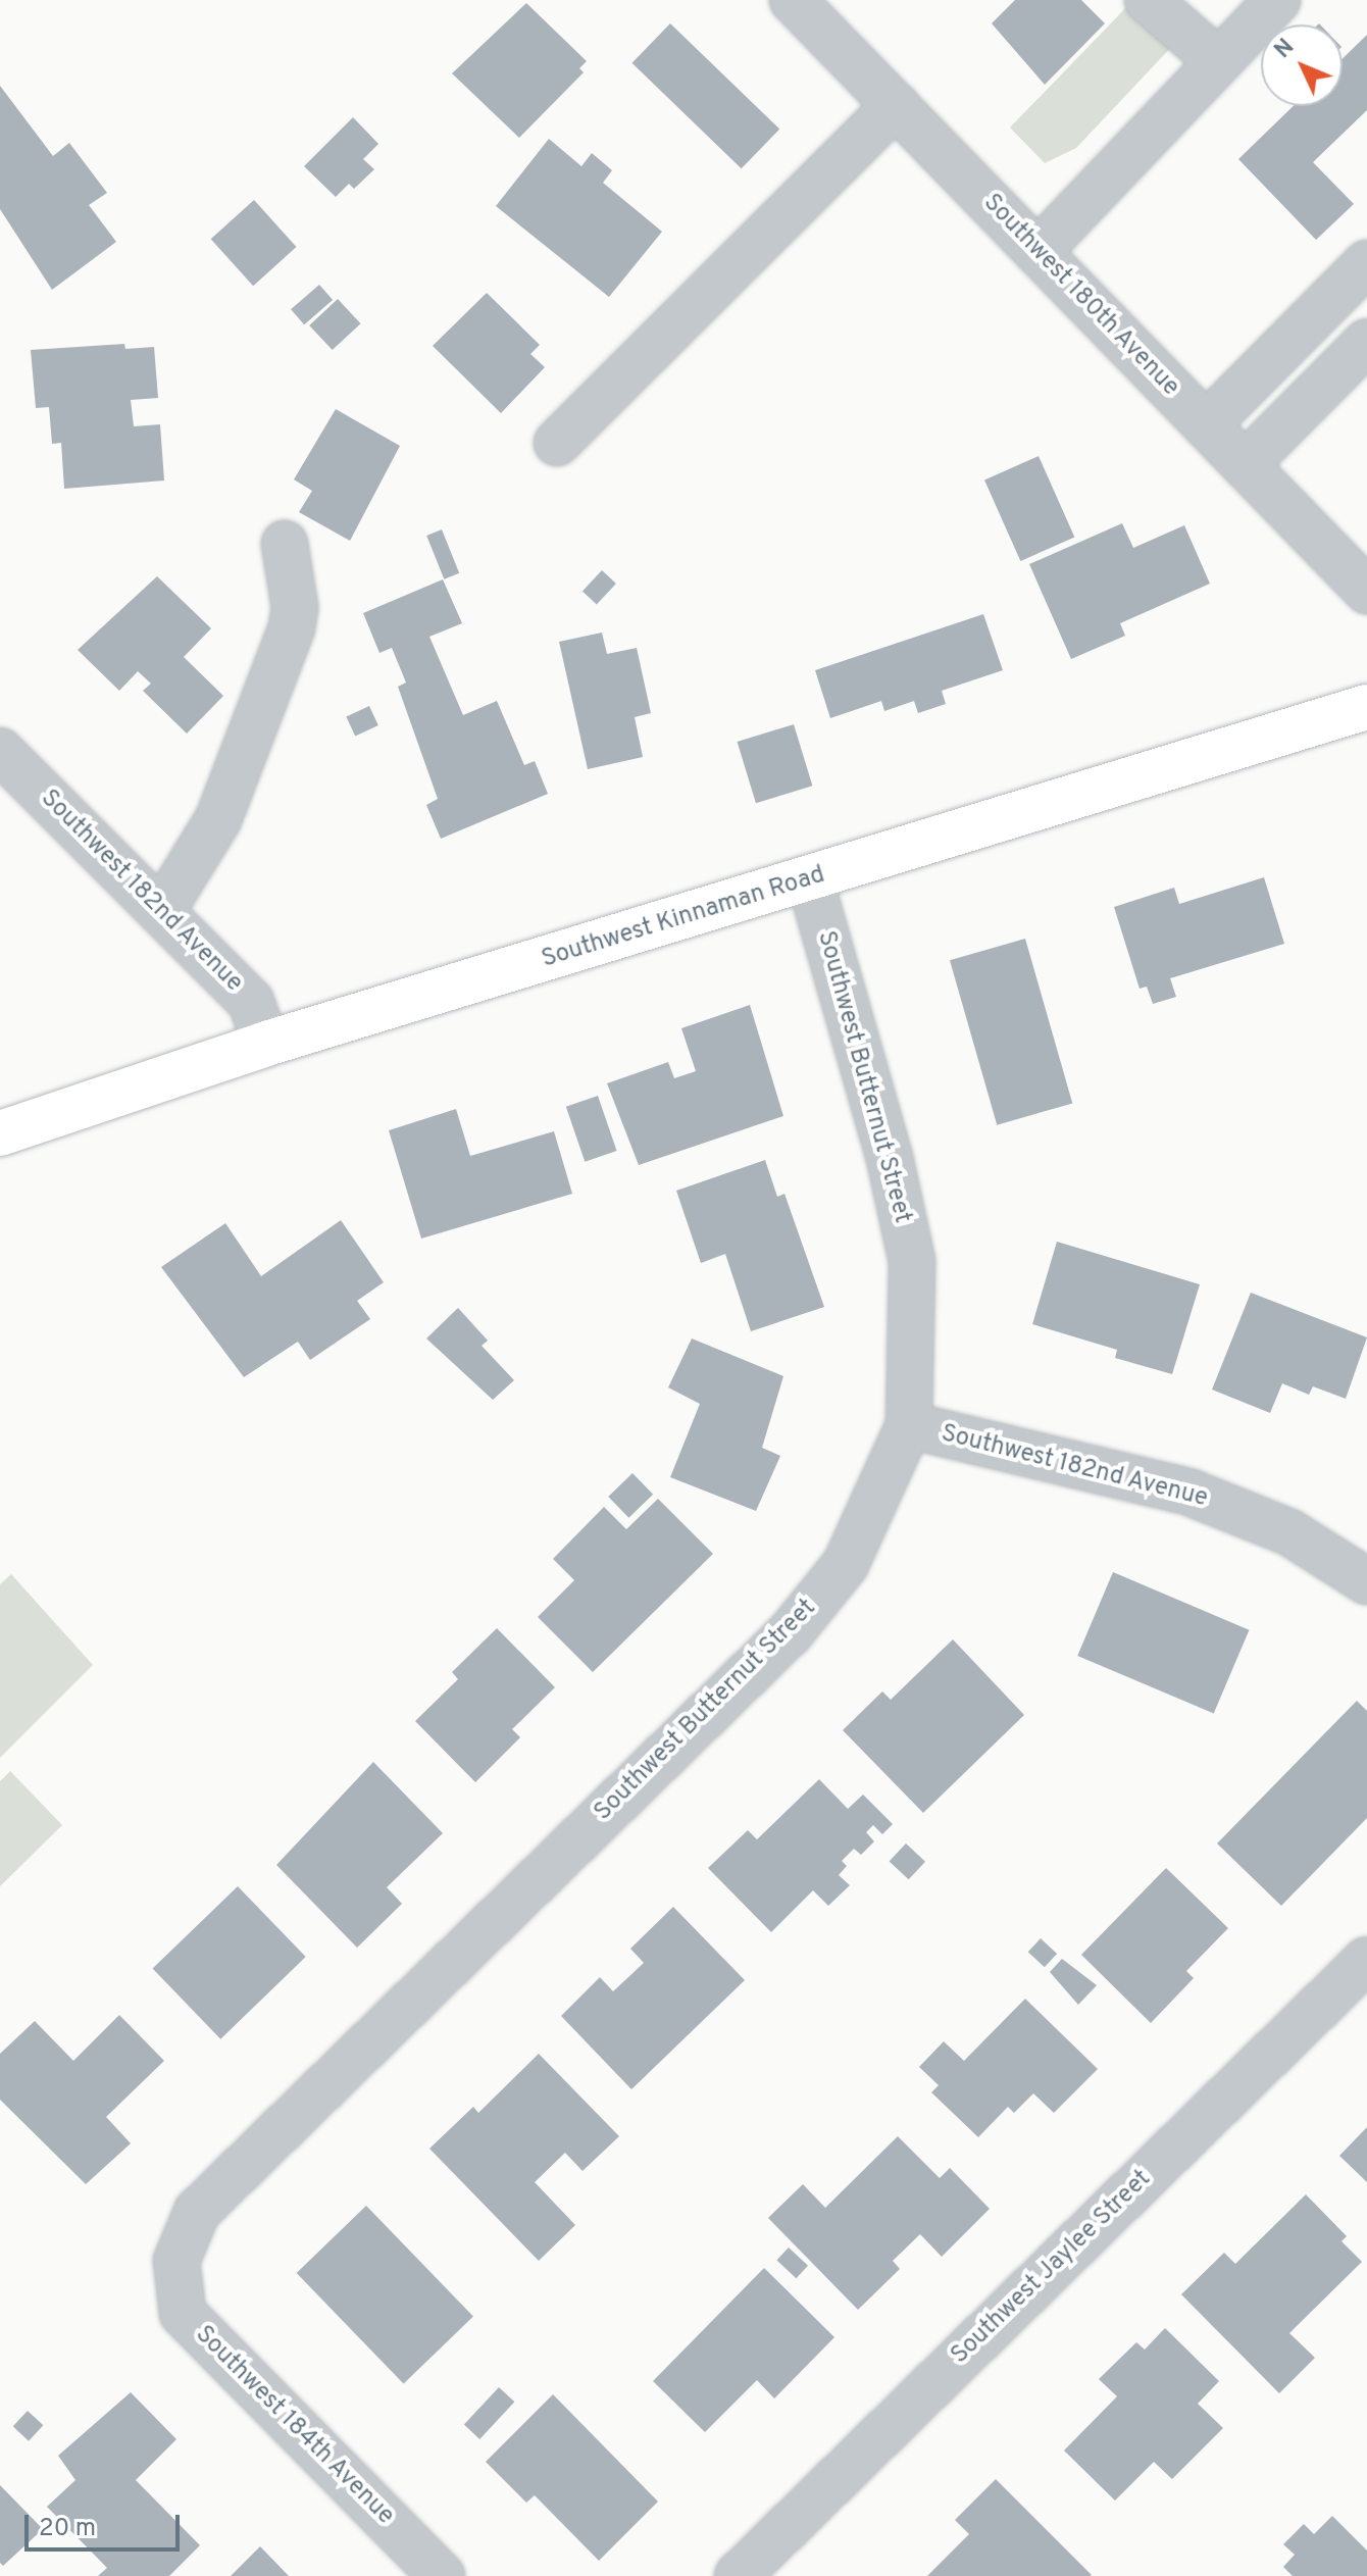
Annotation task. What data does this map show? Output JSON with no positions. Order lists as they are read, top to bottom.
{
  "streets": {
    "main road": ["Southwest Kinnaman Road"],
    "street": [
      "Southwest 180th Avenue",
      "Southwest 182nd Avenue",
      "Southwest Butternut Street",
      "Southwest Jaylee Street",
      "Southwest 184th Avenue"
    ]
  },
  "crossings": [
    ["Southwest 182nd Avenue", "Southwest Kinnaman Road"],
    ["Southwest 182nd Avenue", "Southwest Butternut Street"],
    ["Southwest Kinnaman Road", "Southwest Butternut Street"],
    ["Southwest Butternut Street", "Southwest 184th Avenue"]
  ],
  "scale_bar": "20 m",
  "north": "top left"
}
